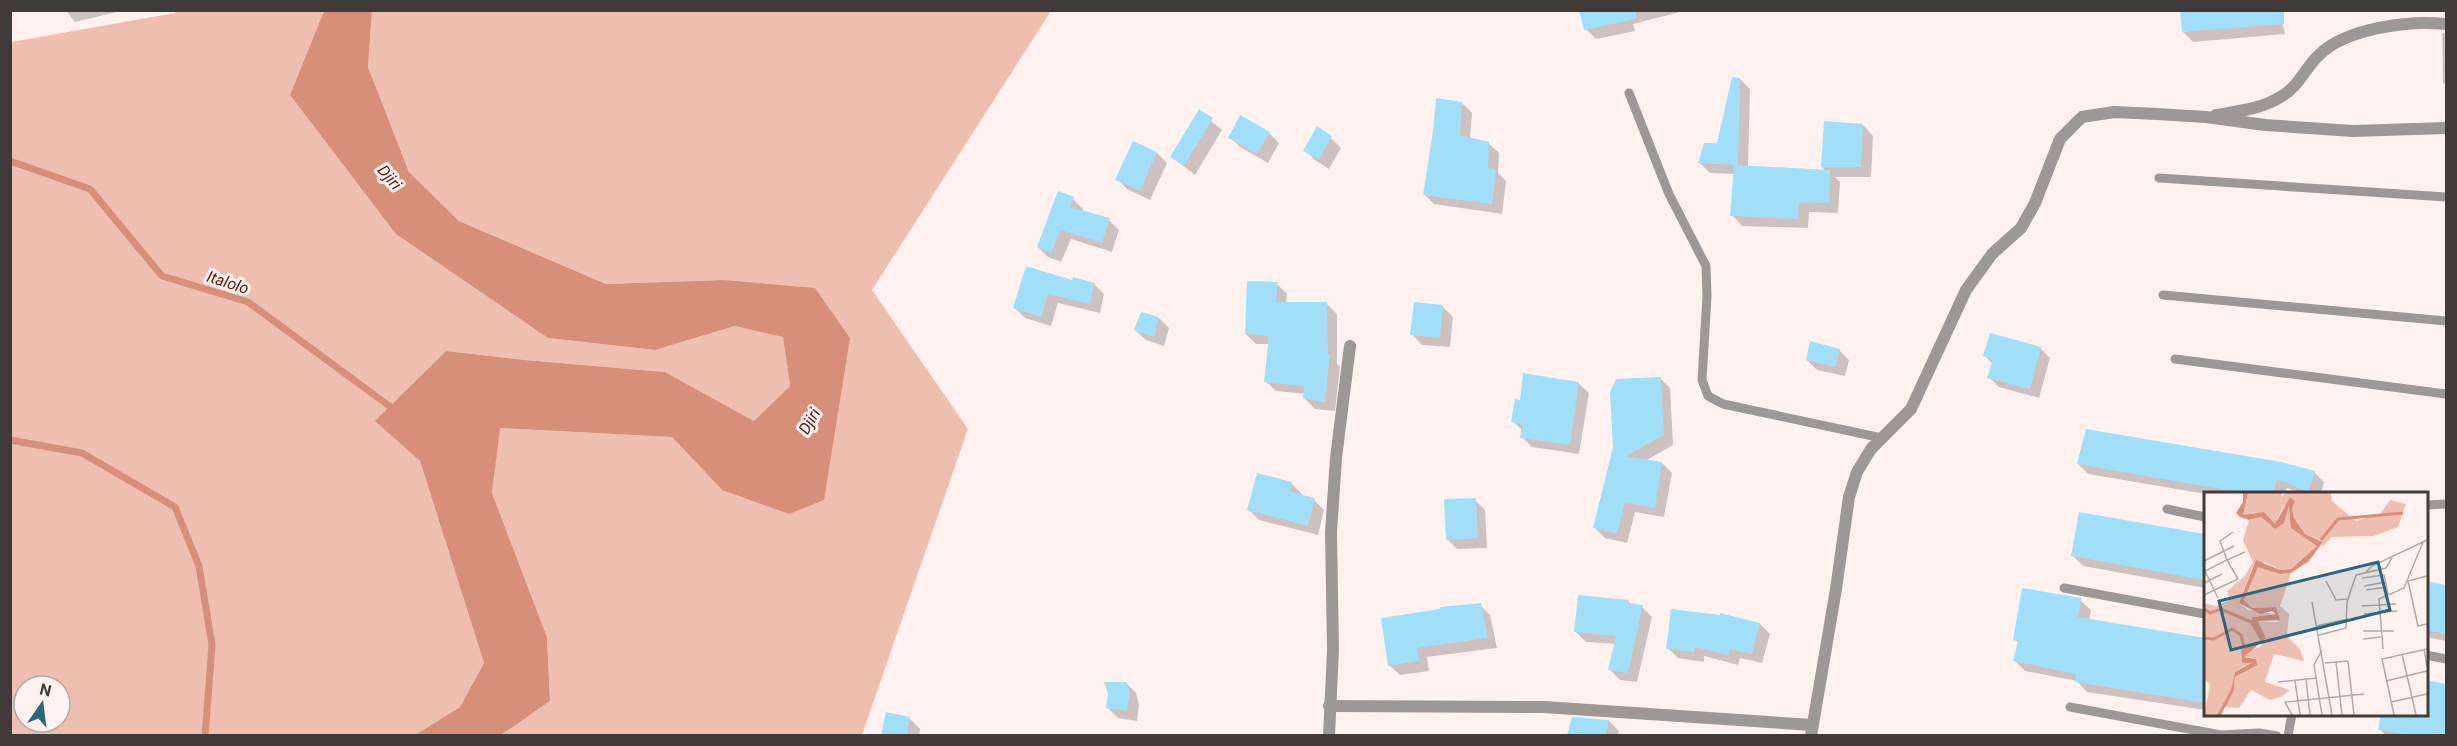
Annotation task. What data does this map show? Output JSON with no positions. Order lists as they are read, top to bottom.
{
  "water": ["Djiri", "Italolo"],
  "north": "top"
}
